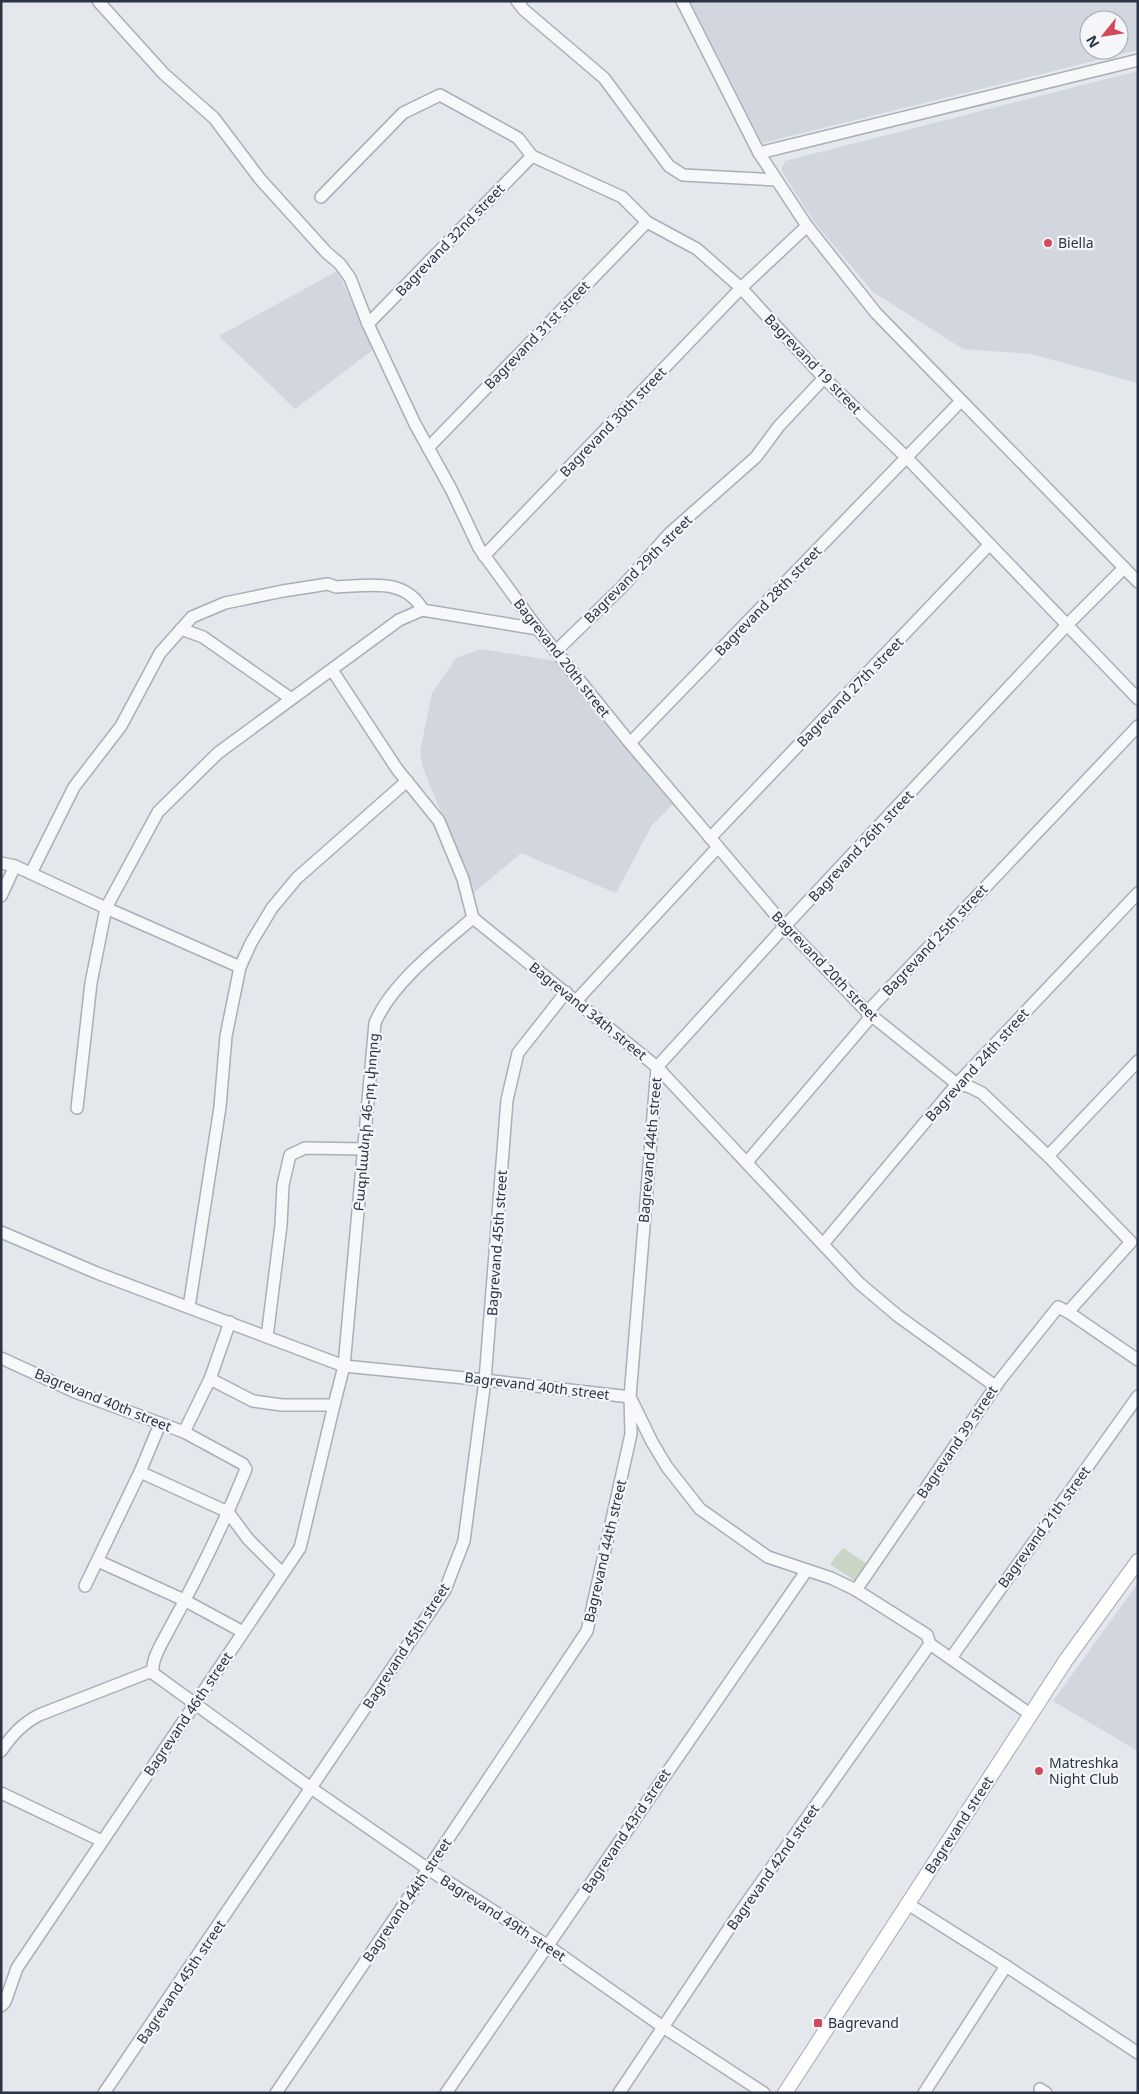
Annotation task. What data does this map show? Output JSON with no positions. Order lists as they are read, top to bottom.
{
  "streets": {
    "main road": ["Bagrevand street"],
    "street": [
      "Bagrevand 32nd street",
      "Bagrevand 31st street",
      "Bagrevand 19 street",
      "Bagrevand 30th street",
      "Bagrevand 29th street",
      "Bagrevand 28th street",
      "Bagrevand 20th street",
      "Bagrevand 27th street",
      "Bagrevand 26th street",
      "Bagrevand 25th street",
      "Bagrevand 34th street",
      "Bagrevand 24th street",
      "Բագրևանդի 46-րդ փողոց",
      "Bagrevand 44th street",
      "Bagrevand 45th street",
      "Bagrevand 40th street",
      "Bagrevand 39 street",
      "Bagrevand 21th street",
      "Bagrevand 46th street",
      "Bagrevand 43rd street",
      "Bagrevand 42nd street",
      "Bagrevand 49th street"
    ]
  },
  "crossings": [
    ["Bagrevand 32nd street", "Bagrevand 19 street"],
    ["Bagrevand 32nd street", "Bagrevand 20th street"],
    ["Bagrevand 31st street", "Bagrevand 19 street"],
    ["Bagrevand 31st street", "Bagrevand 20th street"],
    ["Bagrevand 19 street", "Bagrevand 30th street"],
    ["Bagrevand 19 street", "Bagrevand 29th street"],
    ["Bagrevand 19 street", "Bagrevand 28th street"],
    ["Bagrevand 19 street", "Bagrevand 27th street"],
    ["Bagrevand 19 street", "Bagrevand 26th street"],
    ["Bagrevand 30th street", "Bagrevand 20th street"],
    ["Bagrevand 29th street", "Bagrevand 20th street"],
    ["Bagrevand 28th street", "Bagrevand 20th street"],
    ["Bagrevand 20th street", "Bagrevand 27th street"],
    ["Bagrevand 20th street", "Bagrevand 26th street"],
    ["Bagrevand 20th street", "Bagrevand 25th street"],
    ["Bagrevand 20th street", "Bagrevand 24th street"],
    ["Bagrevand 20th street", "Bagrevand 39 street"],
    ["Bagrevand 27th street", "Bagrevand 34th street"],
    ["Bagrevand 26th street", "Bagrevand 34th street"],
    ["Bagrevand 26th street", "Bagrevand 44th street"],
    ["Bagrevand 25th street", "Bagrevand 34th street"],
    ["Bagrevand 34th street", "Bagrevand 24th street"],
    ["Bagrevand 34th street", "Բագրևանդի 46-րդ փողոց"],
    ["Bagrevand 34th street", "Bagrevand 44th street"],
    ["Bagrevand 34th street", "Bagrevand 45th street"],
    ["Bagrevand 34th street", "Bagrevand 39 street"],
    ["Բագրևանդի 46-րդ փողոց", "Bagrevand 40th street"],
    ["Bagrevand 44th street", "Bagrevand 40th street"],
    ["Bagrevand 44th street", "Bagrevand 49th street"],
    ["Bagrevand 45th street", "Bagrevand 40th street"],
    ["Bagrevand 45th street", "Bagrevand 49th street"],
    ["Bagrevand 40th street", "Bagrevand 39 street"],
    ["Bagrevand 40th street", "Bagrevand 21th street"],
    ["Bagrevand 40th street", "Bagrevand street"],
    ["Bagrevand 40th street", "Bagrevand 43rd street"],
    ["Bagrevand 40th street", "Bagrevand 42nd street"],
    ["Bagrevand 46th street", "Bagrevand 49th street"],
    ["Bagrevand 43rd street", "Bagrevand 49th street"],
    ["Bagrevand 42nd street", "Bagrevand 49th street"]
  ],
  "places": {
    "other": ["Biella", "Matreshka Night Club"],
    "transit": ["Bagrevand"]
  },
  "north": "bottom left"
}
